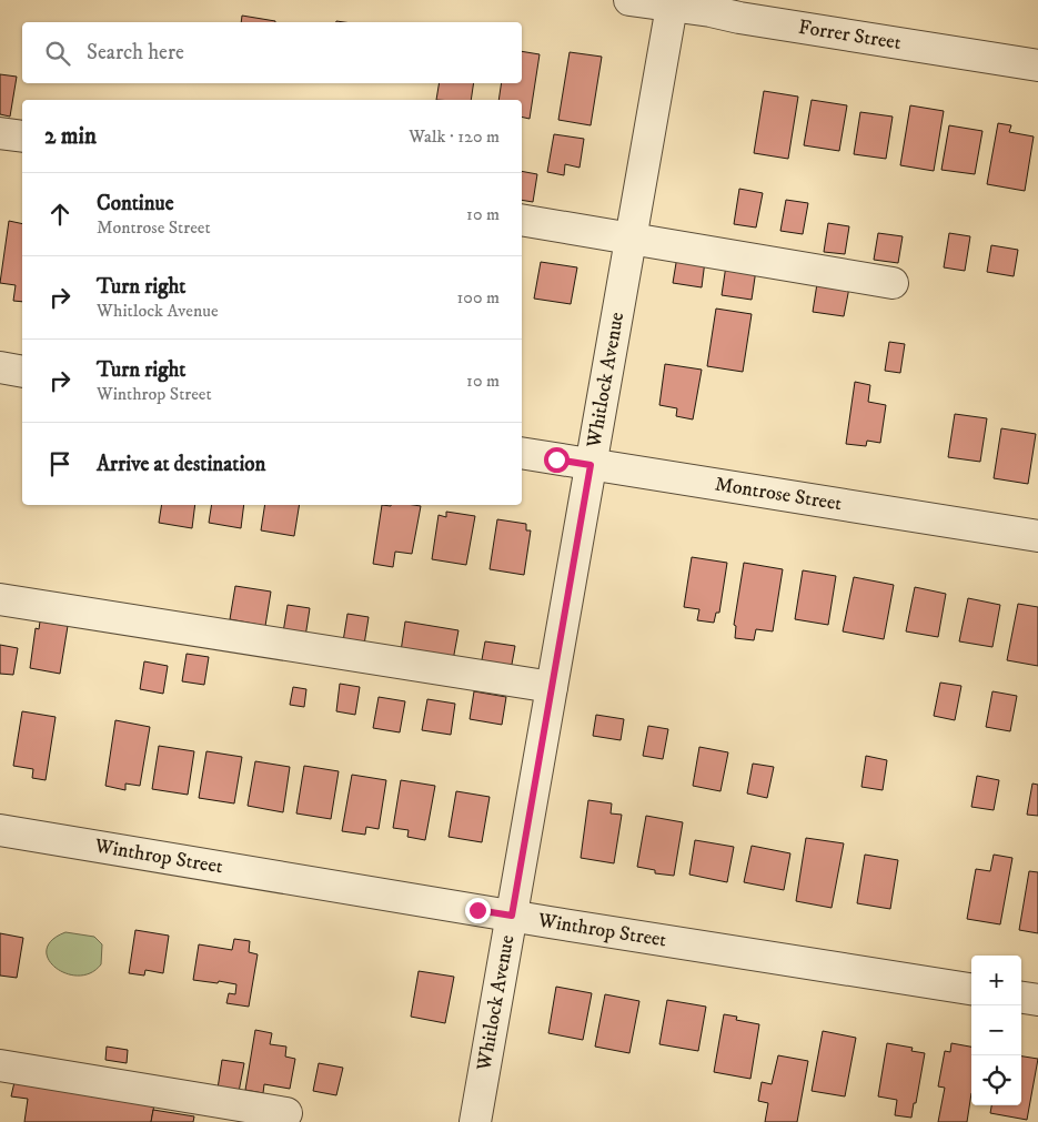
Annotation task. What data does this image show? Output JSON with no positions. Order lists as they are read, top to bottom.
{
  "streets": {
    "street": [
      "Forrer Street",
      "Whitlock Avenue",
      "Montrose Street",
      "Winthrop Street"
    ]
  },
  "crossings": [
    ["Forrer Street", "Whitlock Avenue"],
    ["Whitlock Avenue", "Montrose Street"],
    ["Whitlock Avenue", "Winthrop Street"]
  ],
  "page": {
    "search": "Search here",
    "heading": ["2 min", "Walk · 120 m"],
    "list": [
      ["Continue", "Montrose Street", "10 m"],
      ["Turn right", "Whitlock Avenue", "100 m"],
      ["Turn right", "Winthrop Street", "10 m"],
      "Arrive at destination"
    ],
    "map_buttons": ["+", "−"]
  }
}
